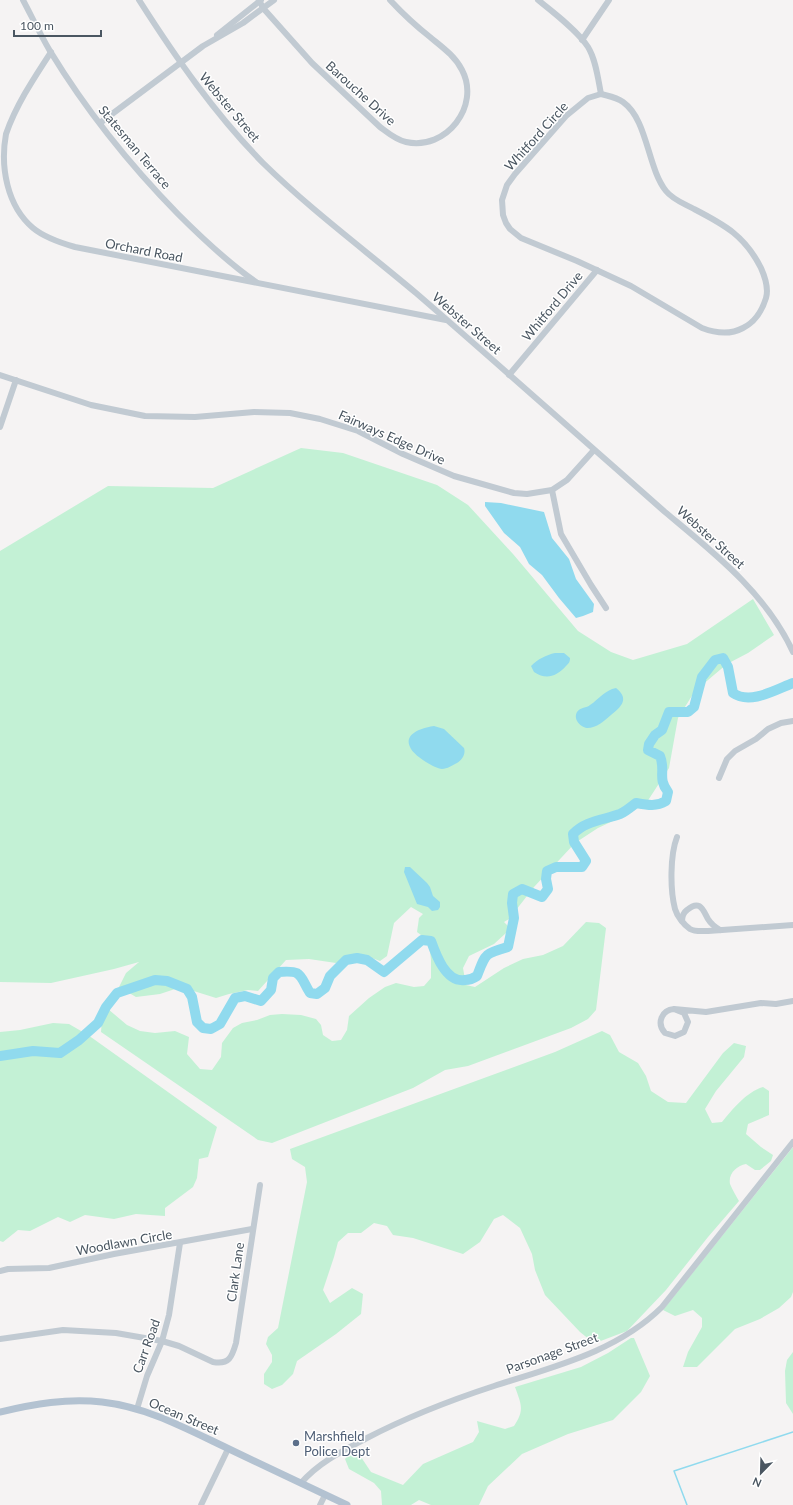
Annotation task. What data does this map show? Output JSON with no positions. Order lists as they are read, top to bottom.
{
  "streets": {
    "main road": ["Ocean Street"],
    "street": [
      "Barouche Drive",
      "Webster Street",
      "Whitford Circle",
      "Statesman Terrace",
      "Orchard Road",
      "Whitford Drive",
      "Fairways Edge Drive",
      "Woodlawn Circle",
      "Clark Lane",
      "Carr Road",
      "Parsonage Street"
    ]
  },
  "crossings": [
    ["Webster Street", "Orchard Road"],
    ["Webster Street", "Whitford Drive"],
    ["Webster Street", "Fairways Edge Drive"],
    ["Whitford Circle", "Whitford Drive"],
    ["Statesman Terrace", "Orchard Road"],
    ["Woodlawn Circle", "Clark Lane"],
    ["Woodlawn Circle", "Carr Road"],
    ["Clark Lane", "Carr Road"],
    ["Carr Road", "Ocean Street"],
    ["Parsonage Street", "Ocean Street"]
  ],
  "places": ["Marshfield Police Dept"],
  "scale_bar": "100 m",
  "north": "bottom left"
}
